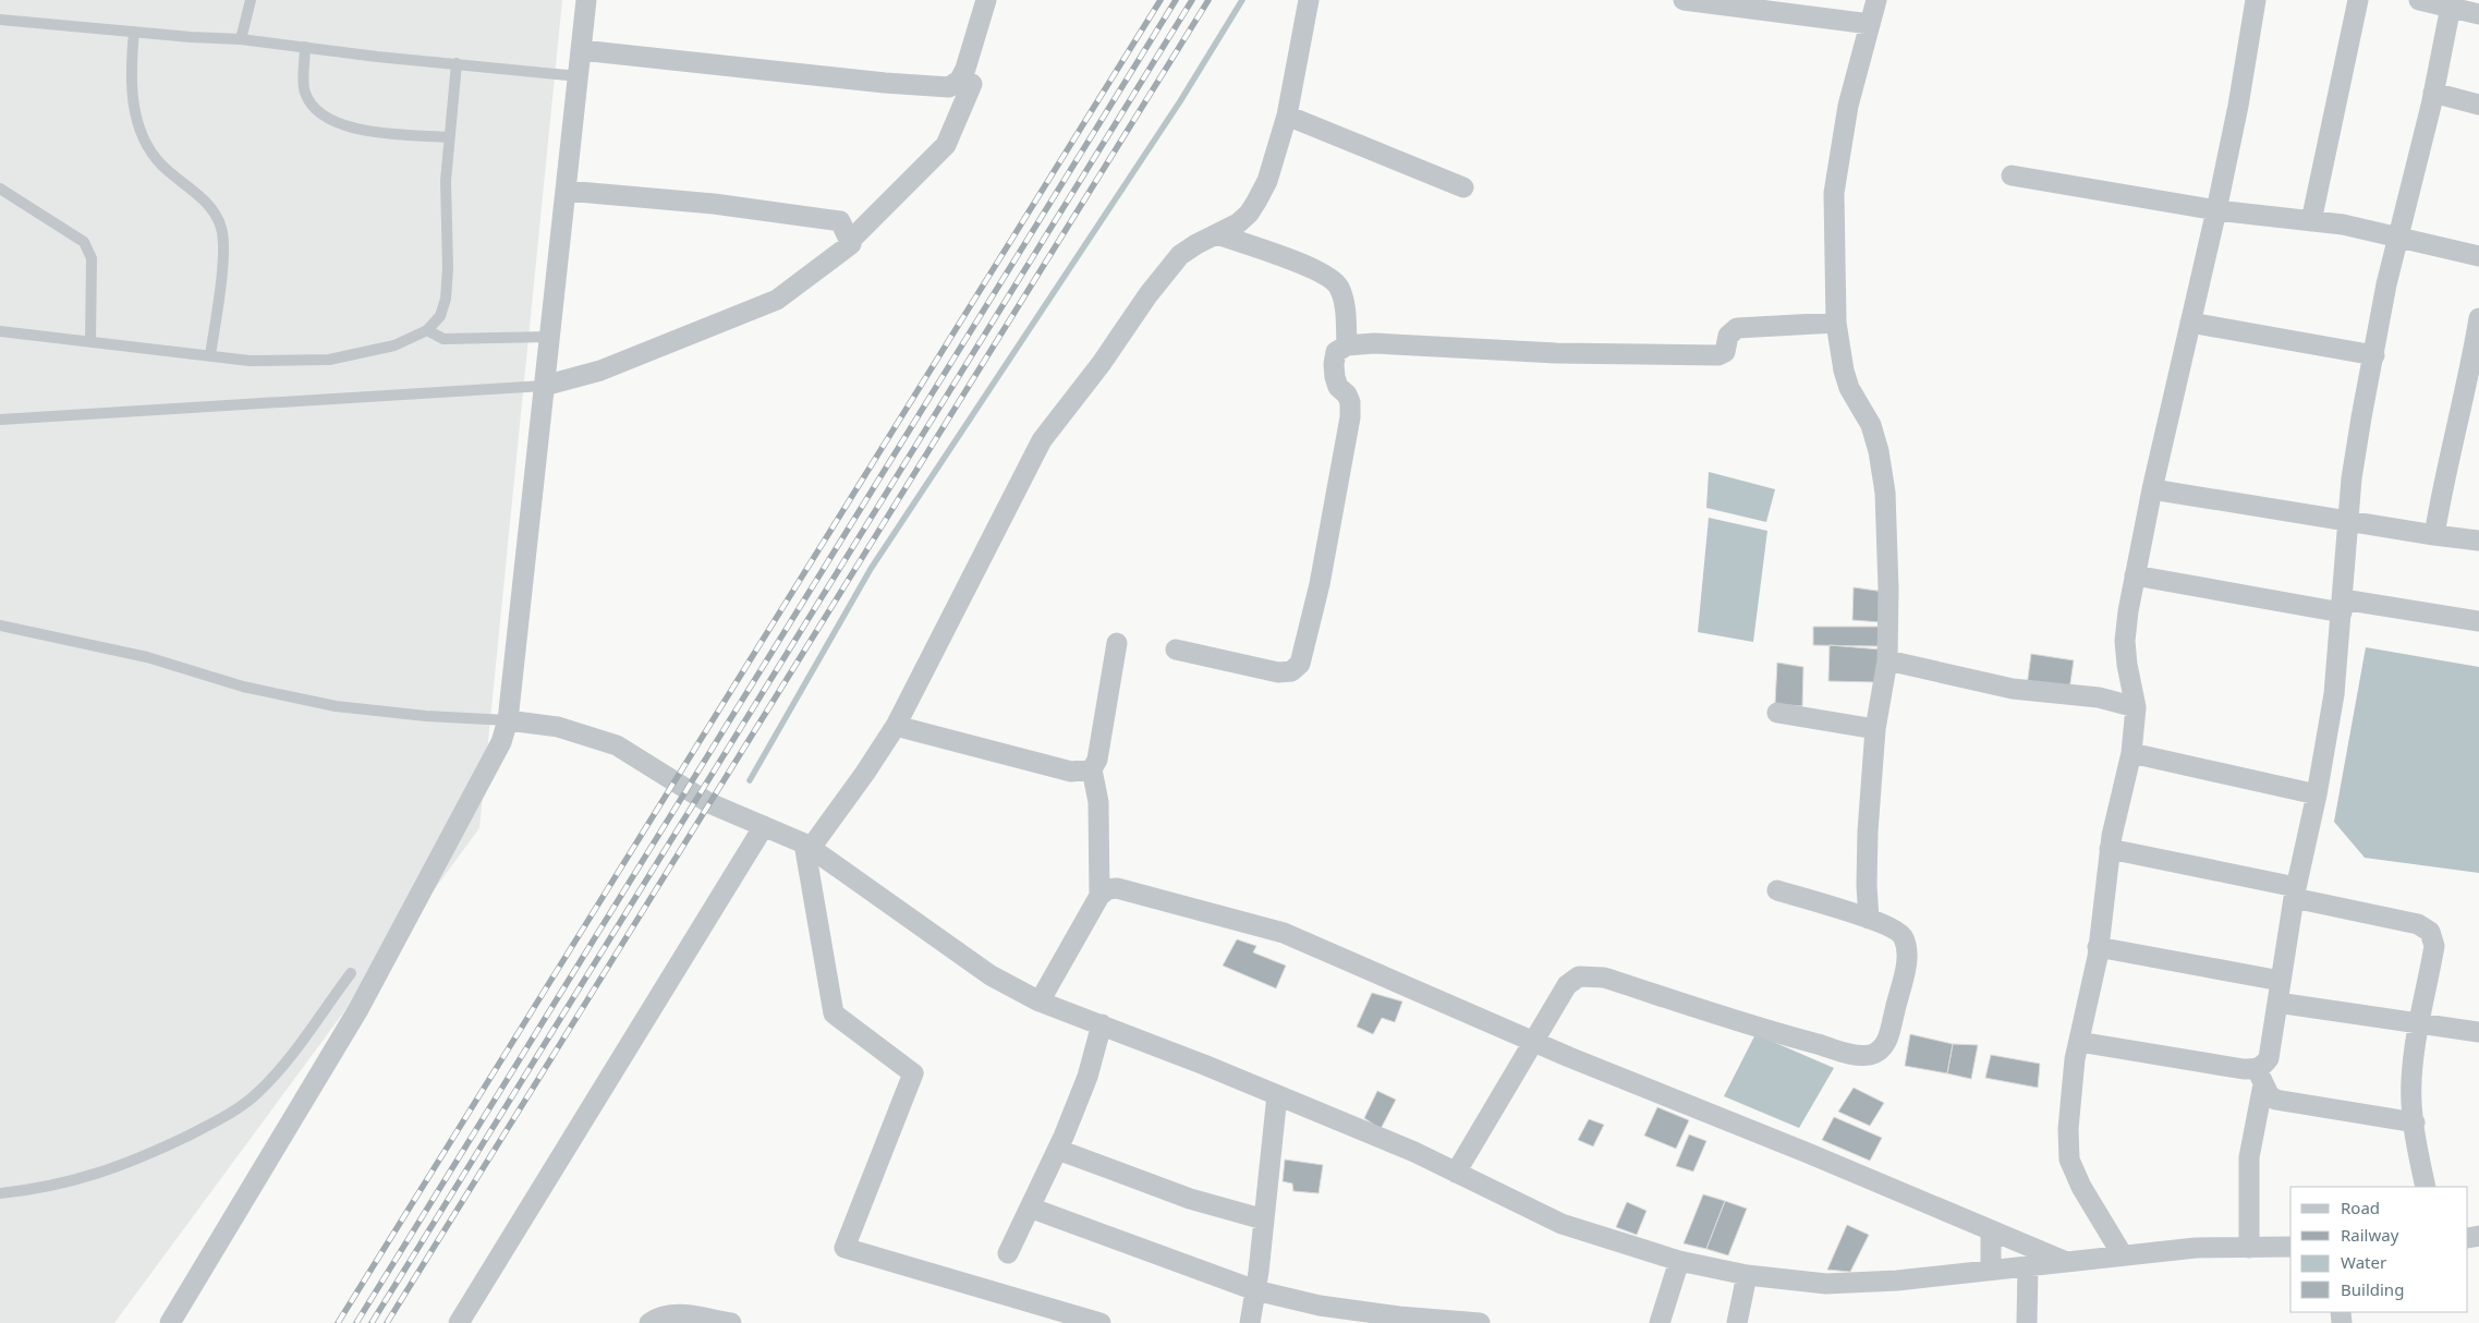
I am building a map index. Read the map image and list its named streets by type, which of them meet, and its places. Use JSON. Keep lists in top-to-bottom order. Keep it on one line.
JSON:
{"legend":["Road","Railway","Water","Building"]}
